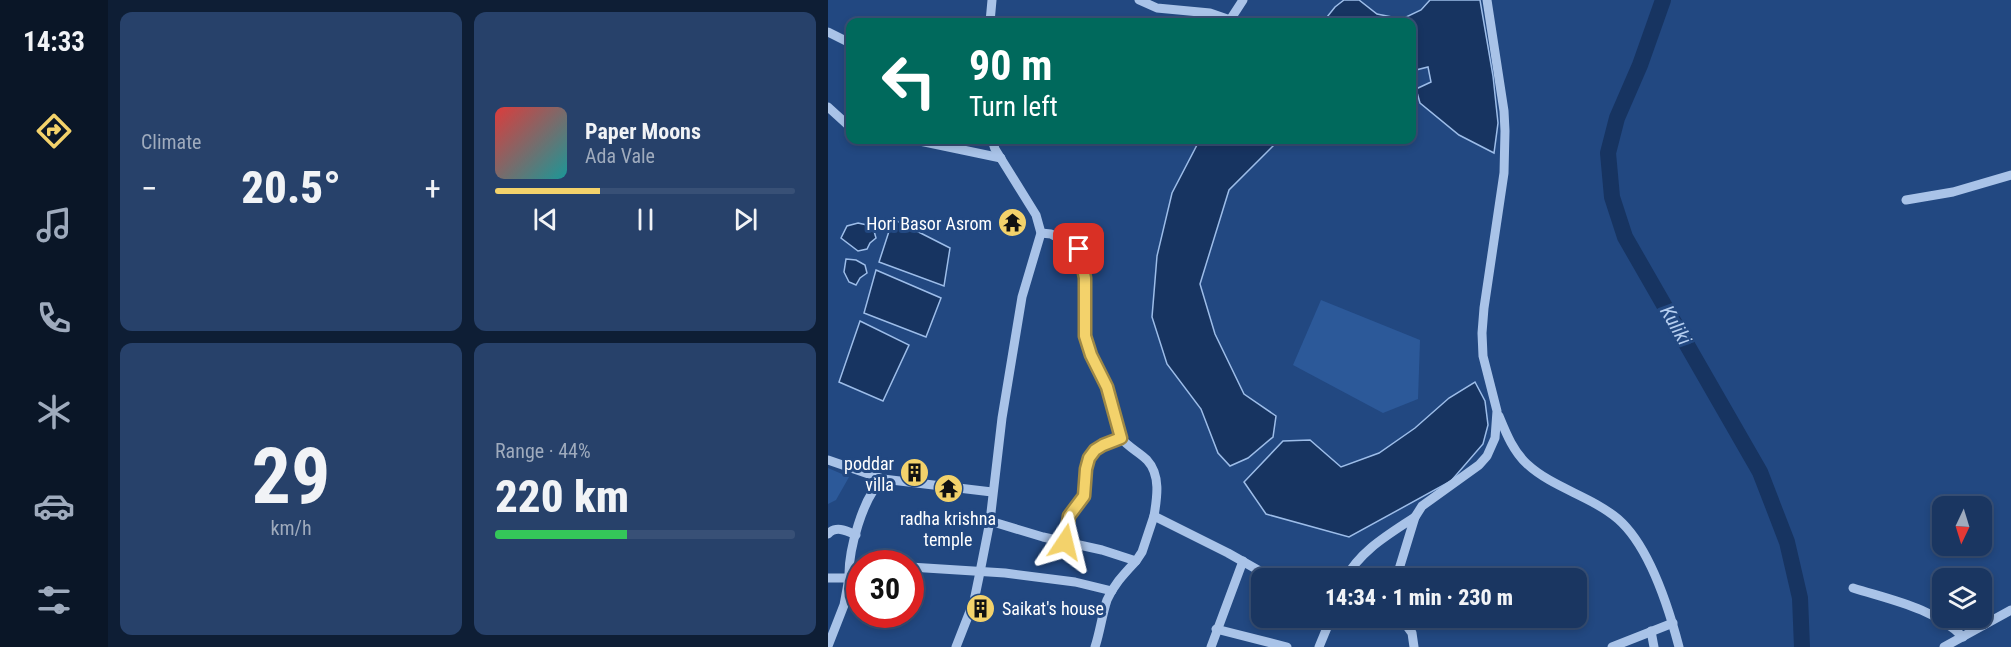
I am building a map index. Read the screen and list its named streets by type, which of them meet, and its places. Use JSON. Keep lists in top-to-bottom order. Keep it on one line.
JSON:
{"water":["Kuliki"],"places":{"temple":["Hori Basor Asrom","radha krishna temple"],"building":["poddar villa","Saikat's house"]},"north":"bottom","page":{"tabs":"14:33","tile":["Climate",["29","km/h"],["Range · 44%","220 km"]],"turn":["90 m","Turn left"],"song":["Paper Moons","Ada Vale"],"heat":["−","20.5°","+"],"limit":"30","trip":"14:34 · 1 min · 230 m"}}
